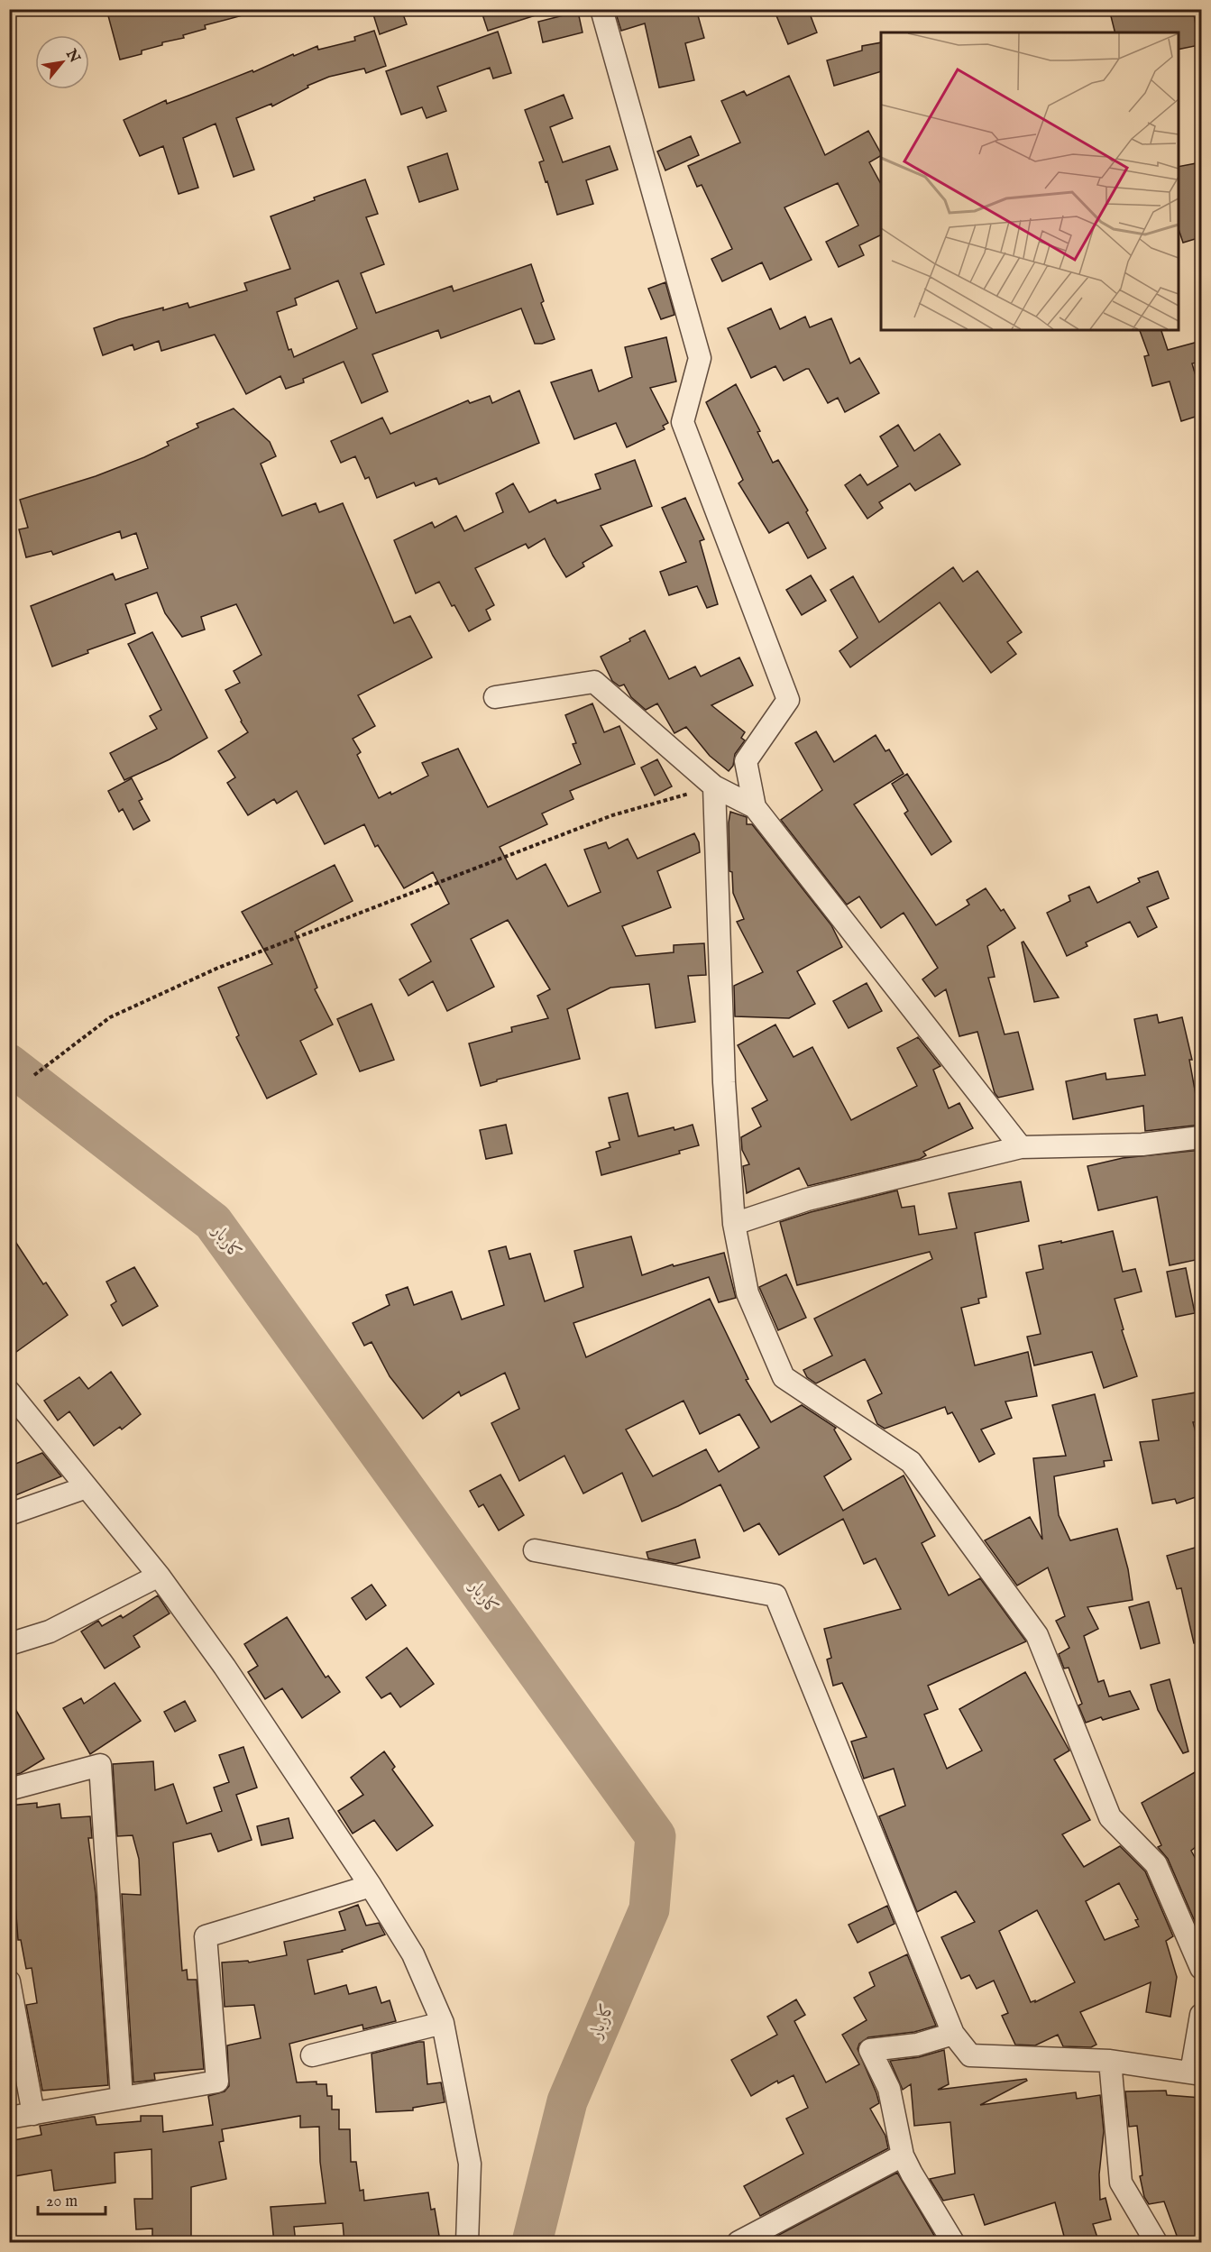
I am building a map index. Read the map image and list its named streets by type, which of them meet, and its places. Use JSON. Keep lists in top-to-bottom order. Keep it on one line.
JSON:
{"water":["کاربار"],"scale_bar":"20 m","north":"top right"}
